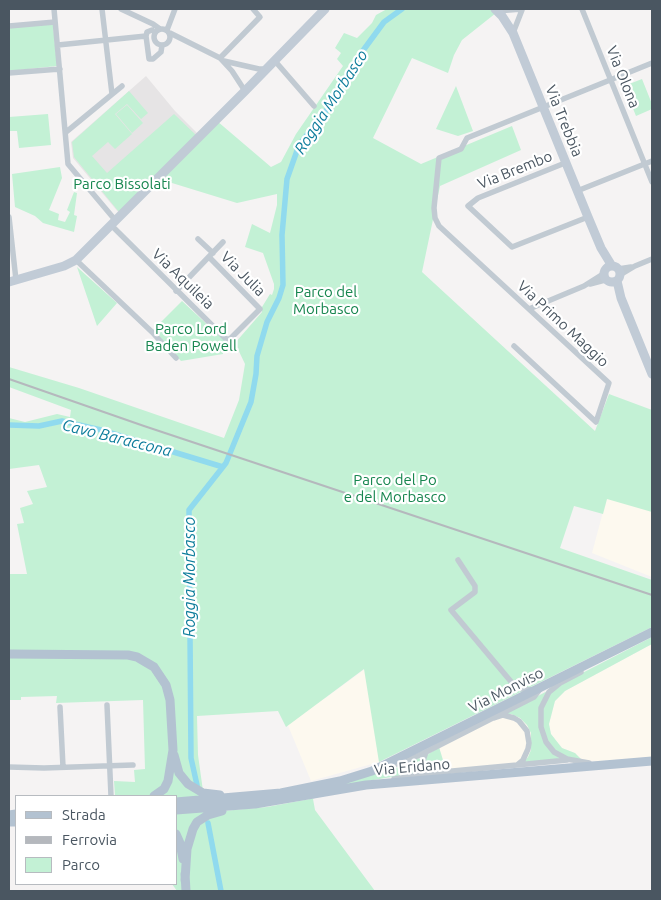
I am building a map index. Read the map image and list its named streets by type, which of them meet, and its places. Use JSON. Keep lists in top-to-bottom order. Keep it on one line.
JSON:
{"streets":{"main road":["Via Monviso","Via Eridano"],"street":["Via Olona","Via Trebbia","Via Brembo","Via Julia","Via Aquileia","Via Primo Maggio"]},"crossings":[["Via Trebbia","Via Brembo"],["Via Trebbia","Via Primo Maggio"],["Via Julia","Via Aquileia"],["Via Monviso","Via Eridano"]],"water":["Roggia Morbasco","Cavo Baraccona"],"parks":["Parco Bissolati","Parco del Morbasco","Parco Lord Baden Powell","Parco del Po e del Morbasco"],"legend":["Strada","Ferrovia","Parco"]}
